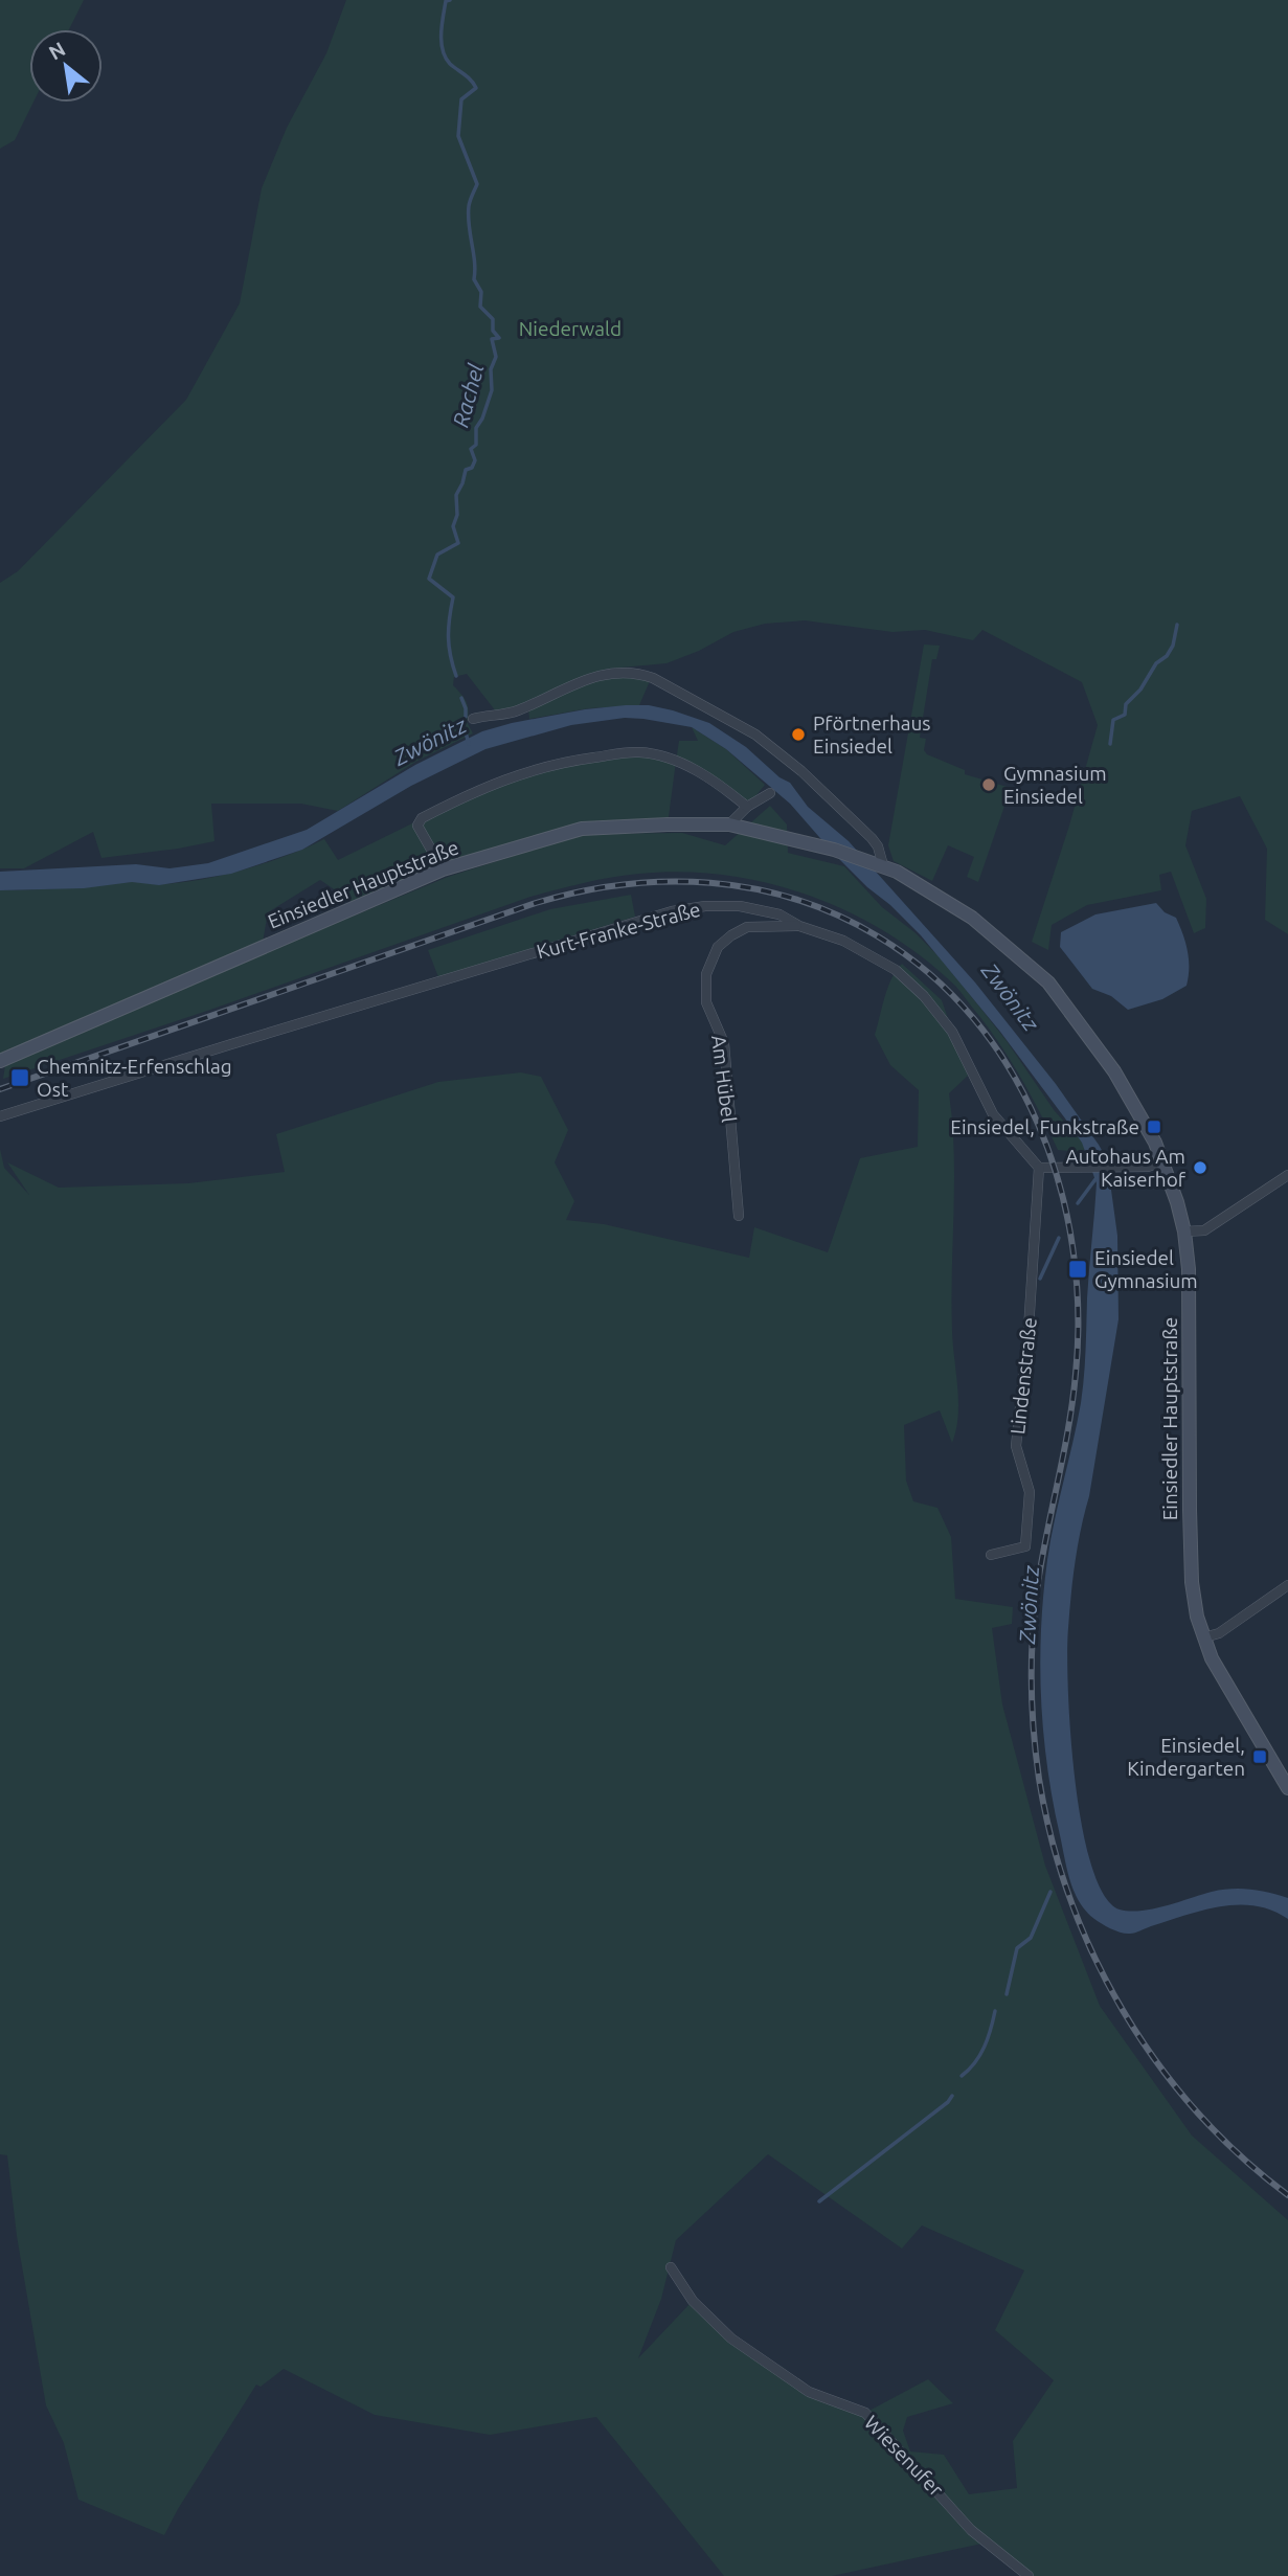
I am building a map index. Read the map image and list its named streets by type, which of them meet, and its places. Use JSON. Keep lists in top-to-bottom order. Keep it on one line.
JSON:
{"streets":{"main road":["Einsiedler Hauptstraße"],"street":["Kurt-Franke-Straße","Am Hübel","Lindenstraße","Wiesenufer"]},"crossings":[["Kurt-Franke-Straße","Am Hübel"],["Kurt-Franke-Straße","Lindenstraße"]],"water":["Rachel","Zwönitz"],"parks":["Niederwald"],"places":{"other":["Pförtnerhaus Einsiedel","Gymnasium Einsiedel","Autohaus Am Kaiserhof"],"transit":["Chemnitz-Erfenschlag Ost","Einsiedel, Funkstraße","Einsiedel Gymnasium","Einsiedel, Kindergarten"]},"north":"top left"}
